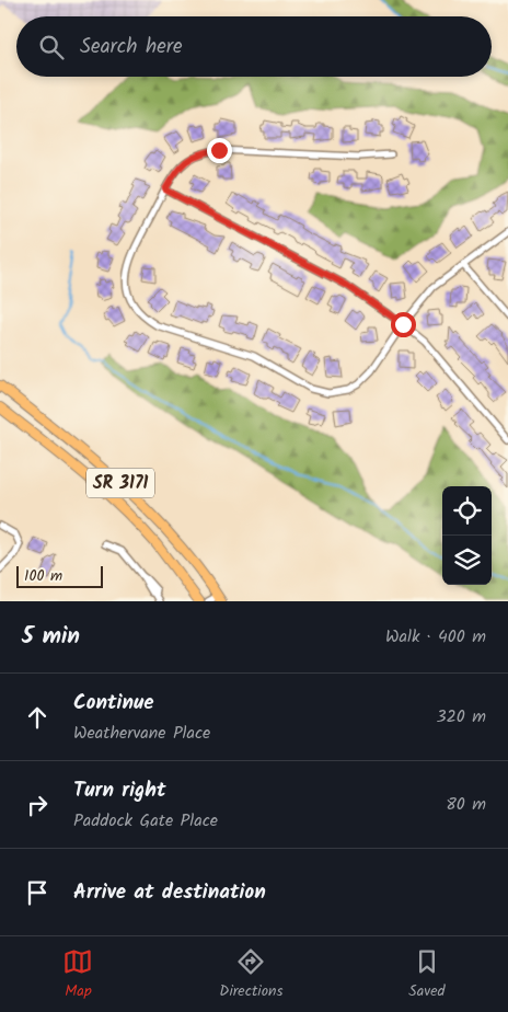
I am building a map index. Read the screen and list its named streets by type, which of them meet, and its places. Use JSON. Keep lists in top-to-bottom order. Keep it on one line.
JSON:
{"streets":{"main road":["SR 3171"]},"scale_bar":"100 m","page":{"search":"Search here","scale":"100 m","heading":["5 min","Walk · 400 m"],"list":[["Continue","Weathervane Place","320 m"],["Turn right","Paddock Gate Place","80 m"],"Arrive at destination"],"nav":["Map","Directions","Saved"]}}
